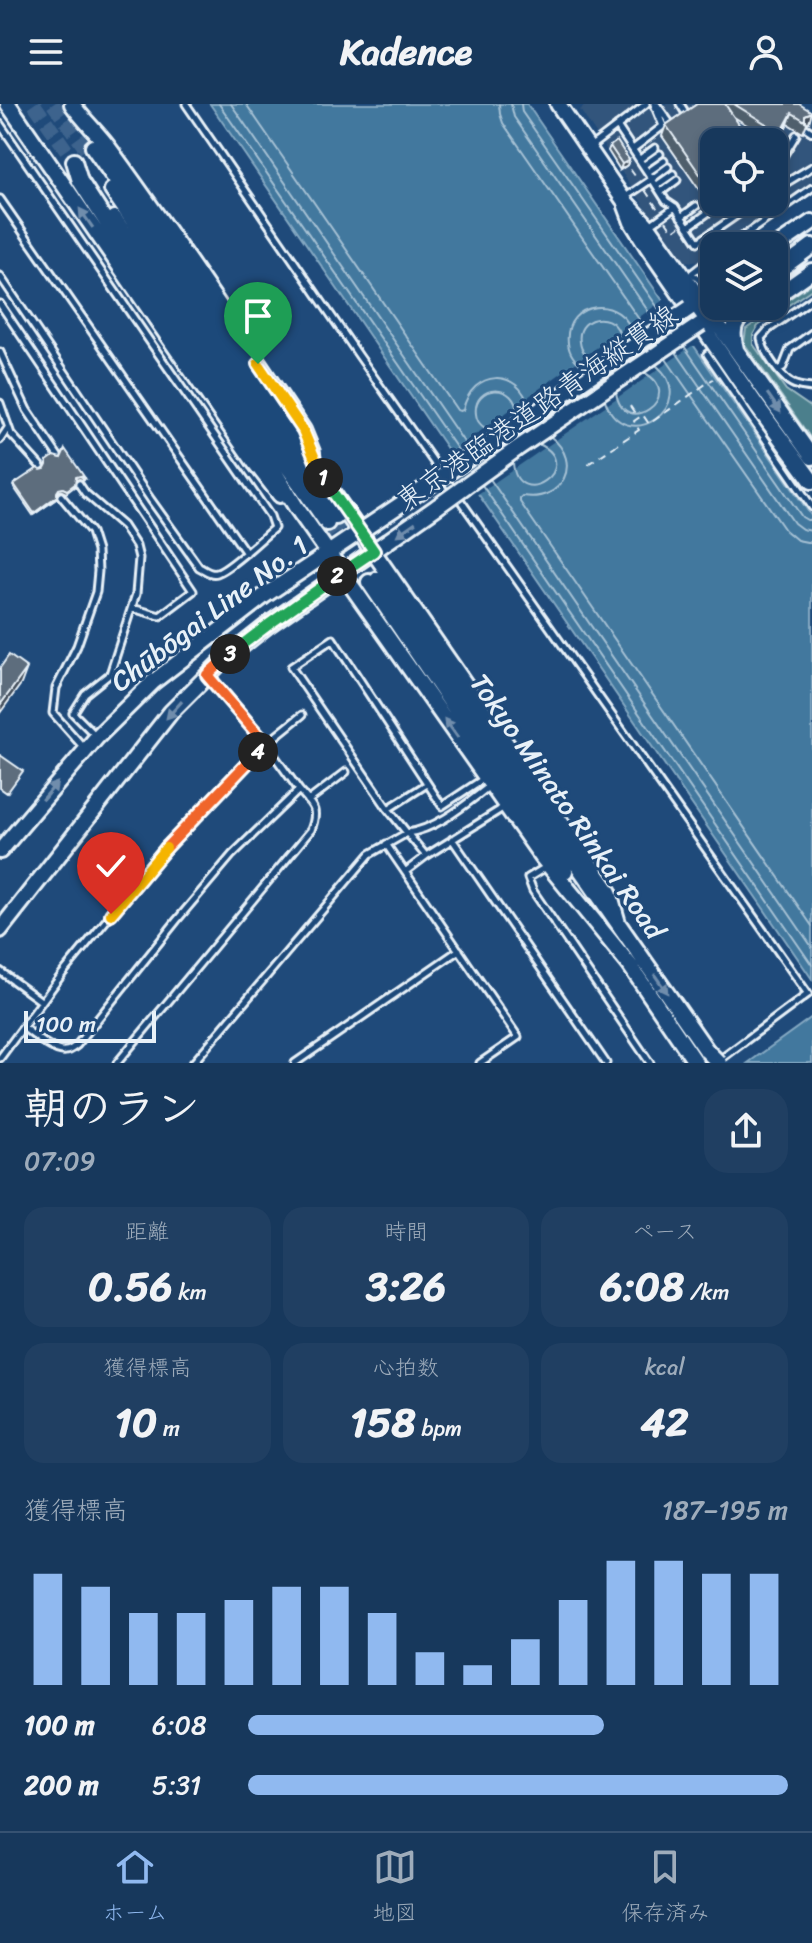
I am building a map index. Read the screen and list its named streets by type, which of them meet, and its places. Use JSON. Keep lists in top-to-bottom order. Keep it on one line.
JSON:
{"streets":{"street":["東京港臨港道路青海縦貫線","Chūbōgai Line No. 1","Tokyo Minato Rinkai Road"]},"crossings":[["東京港臨港道路青海縦貫線","Chūbōgai Line No. 1"]],"scale_bar":"100 m","page":{"header":"Kadence","pins":["1","2","3","4"],"scale":"100 m","heading":["朝のラン","07:09"],"stats":[["距離","0.56 km"],["時間","3:26"],["ペース","6:08 /km"],["獲得標高","10 m"],["心拍数","158 bpm"],["kcal","42"]],"chart":["獲得標高","187–195 m"],"list":[{"name":"100 m","note":"6:08"},{"name":"200 m","note":"5:31"}],"tabs":["ホーム","地図","保存済み"]}}
